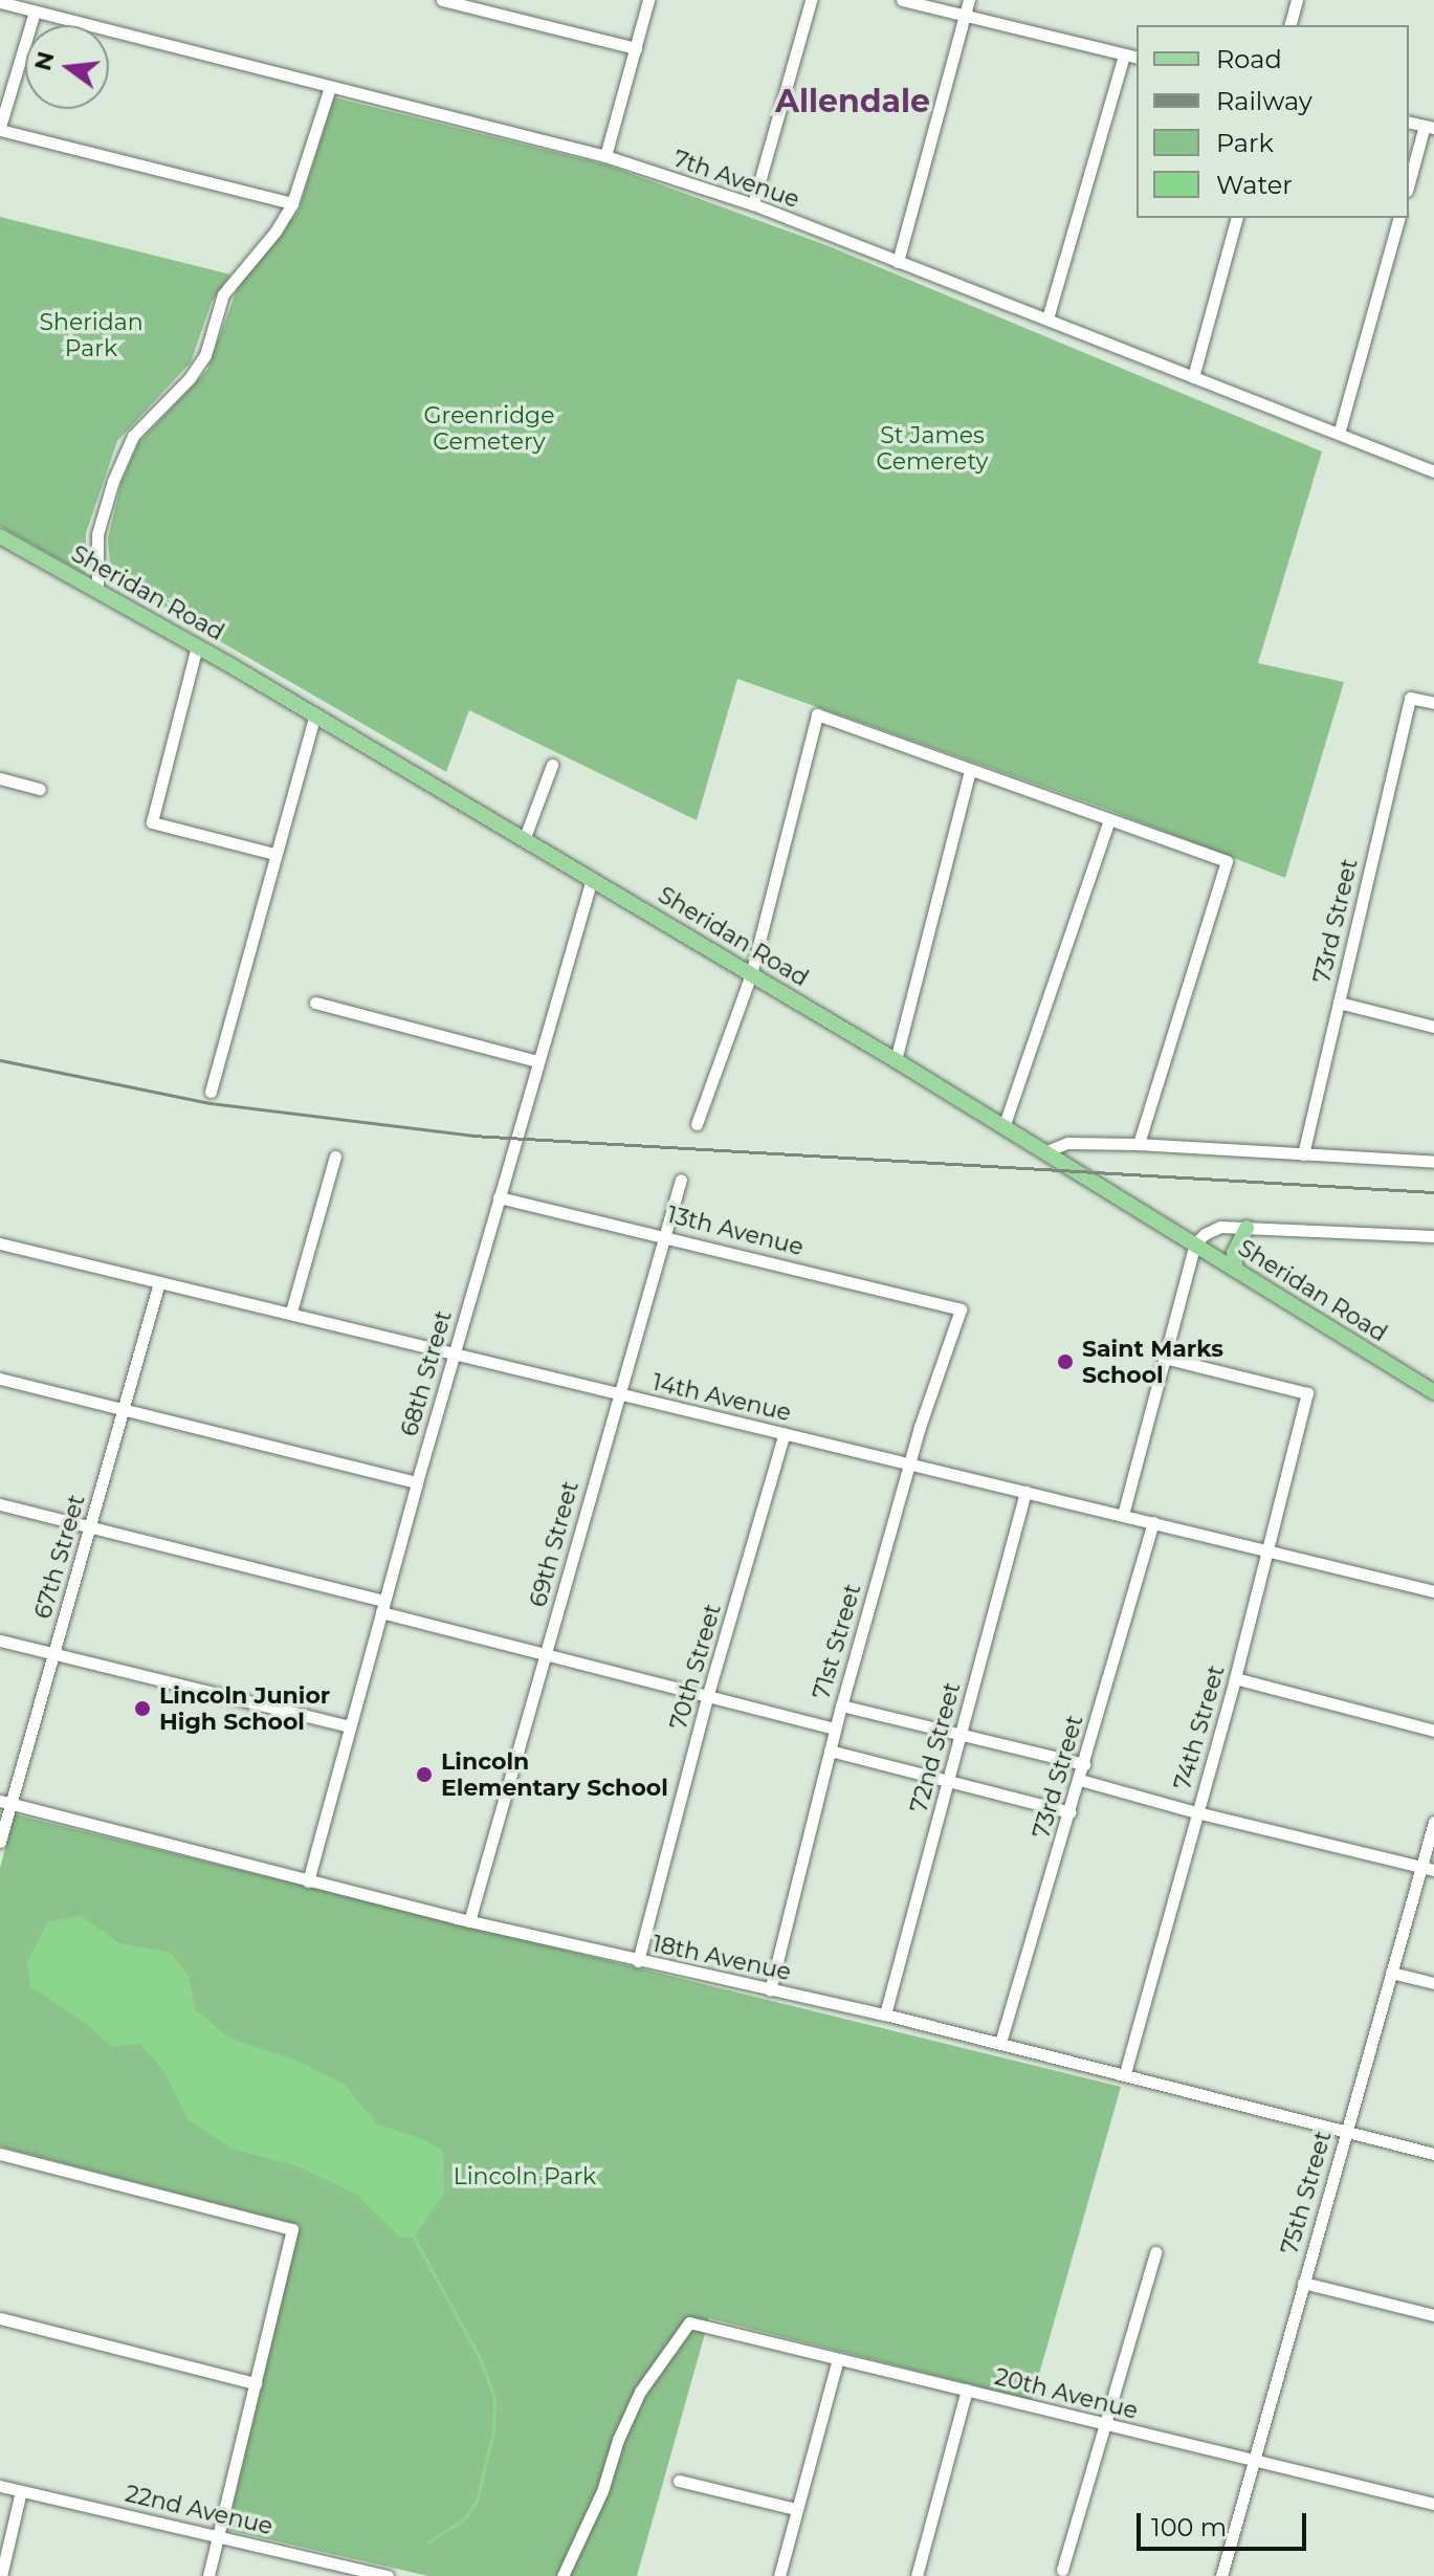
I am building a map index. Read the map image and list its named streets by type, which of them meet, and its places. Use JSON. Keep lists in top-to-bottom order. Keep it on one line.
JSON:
{"streets":{"main road":["Sheridan Road"],"street":["7th Avenue","73rd Street","13th Avenue","68th Street","14th Avenue","69th Street","67th Street","71st Street","70th Street","74th Street","72nd Street","18th Avenue","75th Street","20th Avenue","22nd Avenue"]},"crossings":[["Sheridan Road","68th Street"],["73rd Street","14th Avenue"],["73rd Street","18th Avenue"],["13th Avenue","68th Street"],["13th Avenue","69th Street"],["13th Avenue","71st Street"],["68th Street","14th Avenue"],["68th Street","18th Avenue"],["14th Avenue","69th Street"],["14th Avenue","67th Street"],["14th Avenue","71st Street"],["14th Avenue","70th Street"],["14th Avenue","74th Street"],["14th Avenue","72nd Street"],["69th Street","18th Avenue"],["67th Street","18th Avenue"],["71st Street","18th Avenue"],["70th Street","18th Avenue"],["74th Street","18th Avenue"],["72nd Street","18th Avenue"],["18th Avenue","75th Street"],["75th Street","20th Avenue"]],"districts":["Allendale"],"parks":["Sheridan Park","Greenridge Cemetery","St James Cemerety","Lincoln Park"],"places":["Saint Marks School","Lincoln Junior High School","Lincoln Elementary School"],"legend":["Road","Railway","Park","Water"],"scale_bar":"100 m","north":"left"}
